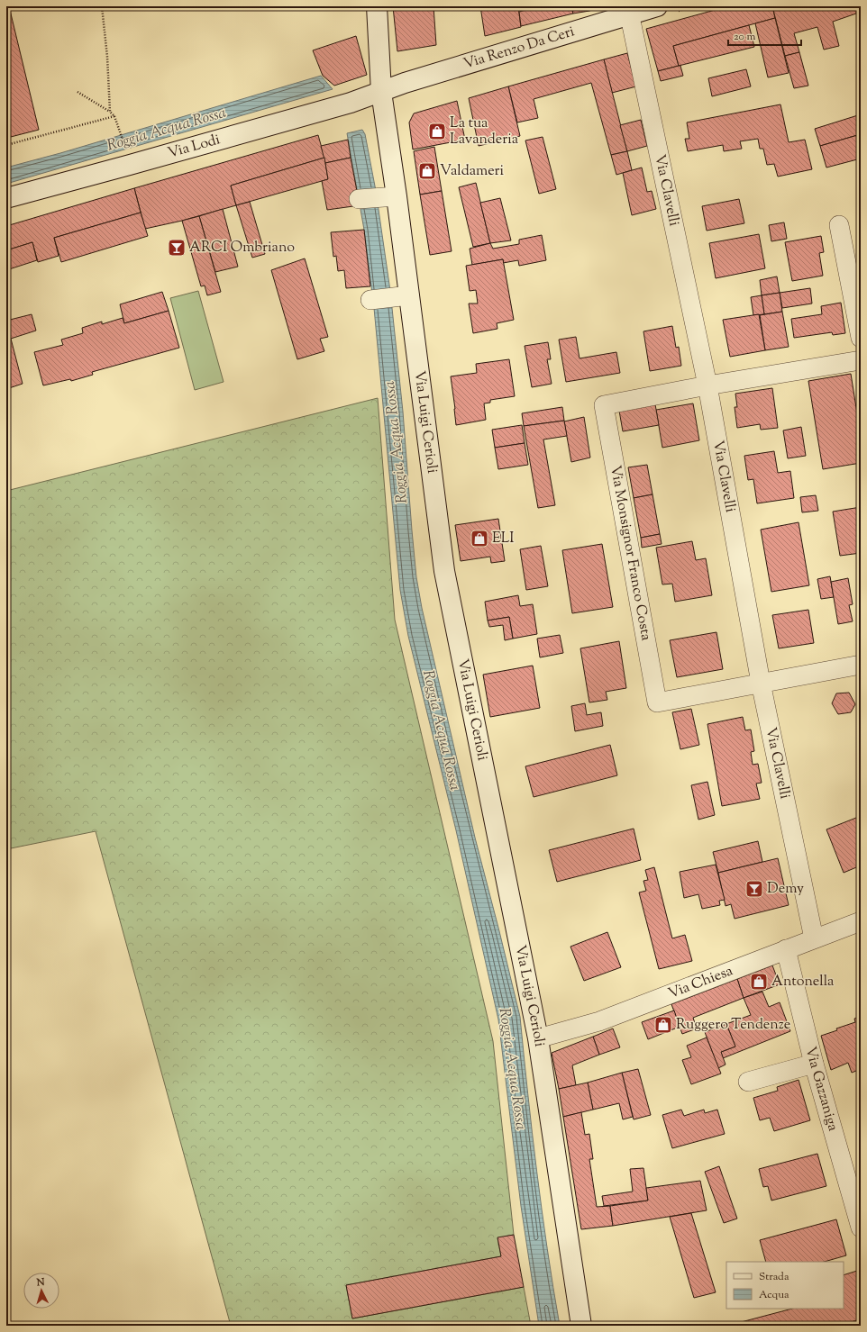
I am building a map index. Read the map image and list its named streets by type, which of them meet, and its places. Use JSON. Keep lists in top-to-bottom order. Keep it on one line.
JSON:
{"streets":{"street":["Via Renzo Da Ceri","Via Lodi","Via Clavelli","Via Luigi Cerioli","Via Monsignor Franco Costa","Via Chiesa","Via Gazzaniga"]},"crossings":[["Via Renzo Da Ceri","Via Lodi"],["Via Renzo Da Ceri","Via Clavelli"],["Via Renzo Da Ceri","Via Luigi Cerioli"],["Via Lodi","Via Luigi Cerioli"],["Via Clavelli","Via Monsignor Franco Costa"],["Via Clavelli","Via Chiesa"],["Via Luigi Cerioli","Via Chiesa"],["Via Chiesa","Via Gazzaniga"]],"water":["Roggia Acqua Rossa"],"places":{"shop":["La tua Lavanderia","Valdameri","ELI","Antonella","Ruggero Tendenze"],"bar":["ARCI Ombriano","Demy"]},"legend":["Strada","Acqua"],"scale_bar":"20 m","north":"top"}
